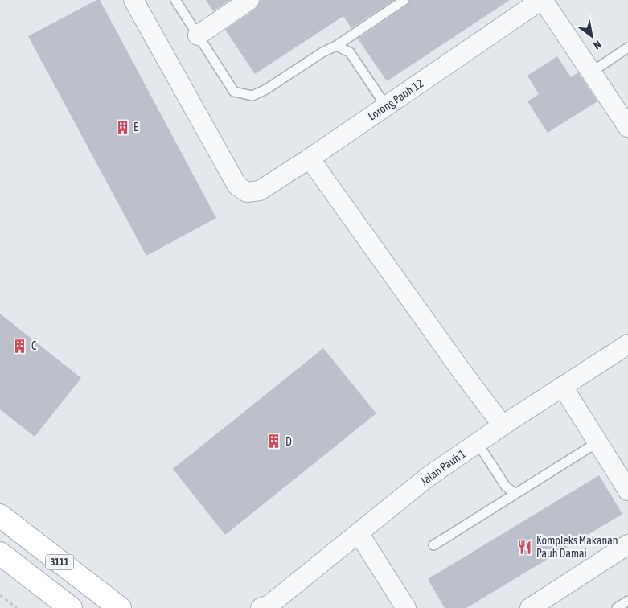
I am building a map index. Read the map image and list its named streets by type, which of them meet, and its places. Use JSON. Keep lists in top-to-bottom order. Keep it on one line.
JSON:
{"streets":{"main road":["3111"],"street":["Lorong Pauh 12","Jalan Pauh 1"]},"places":{"building":["E","C","D"],"restaurant":["Kompleks Makanan Pauh Damai"]},"north":"bottom right"}
